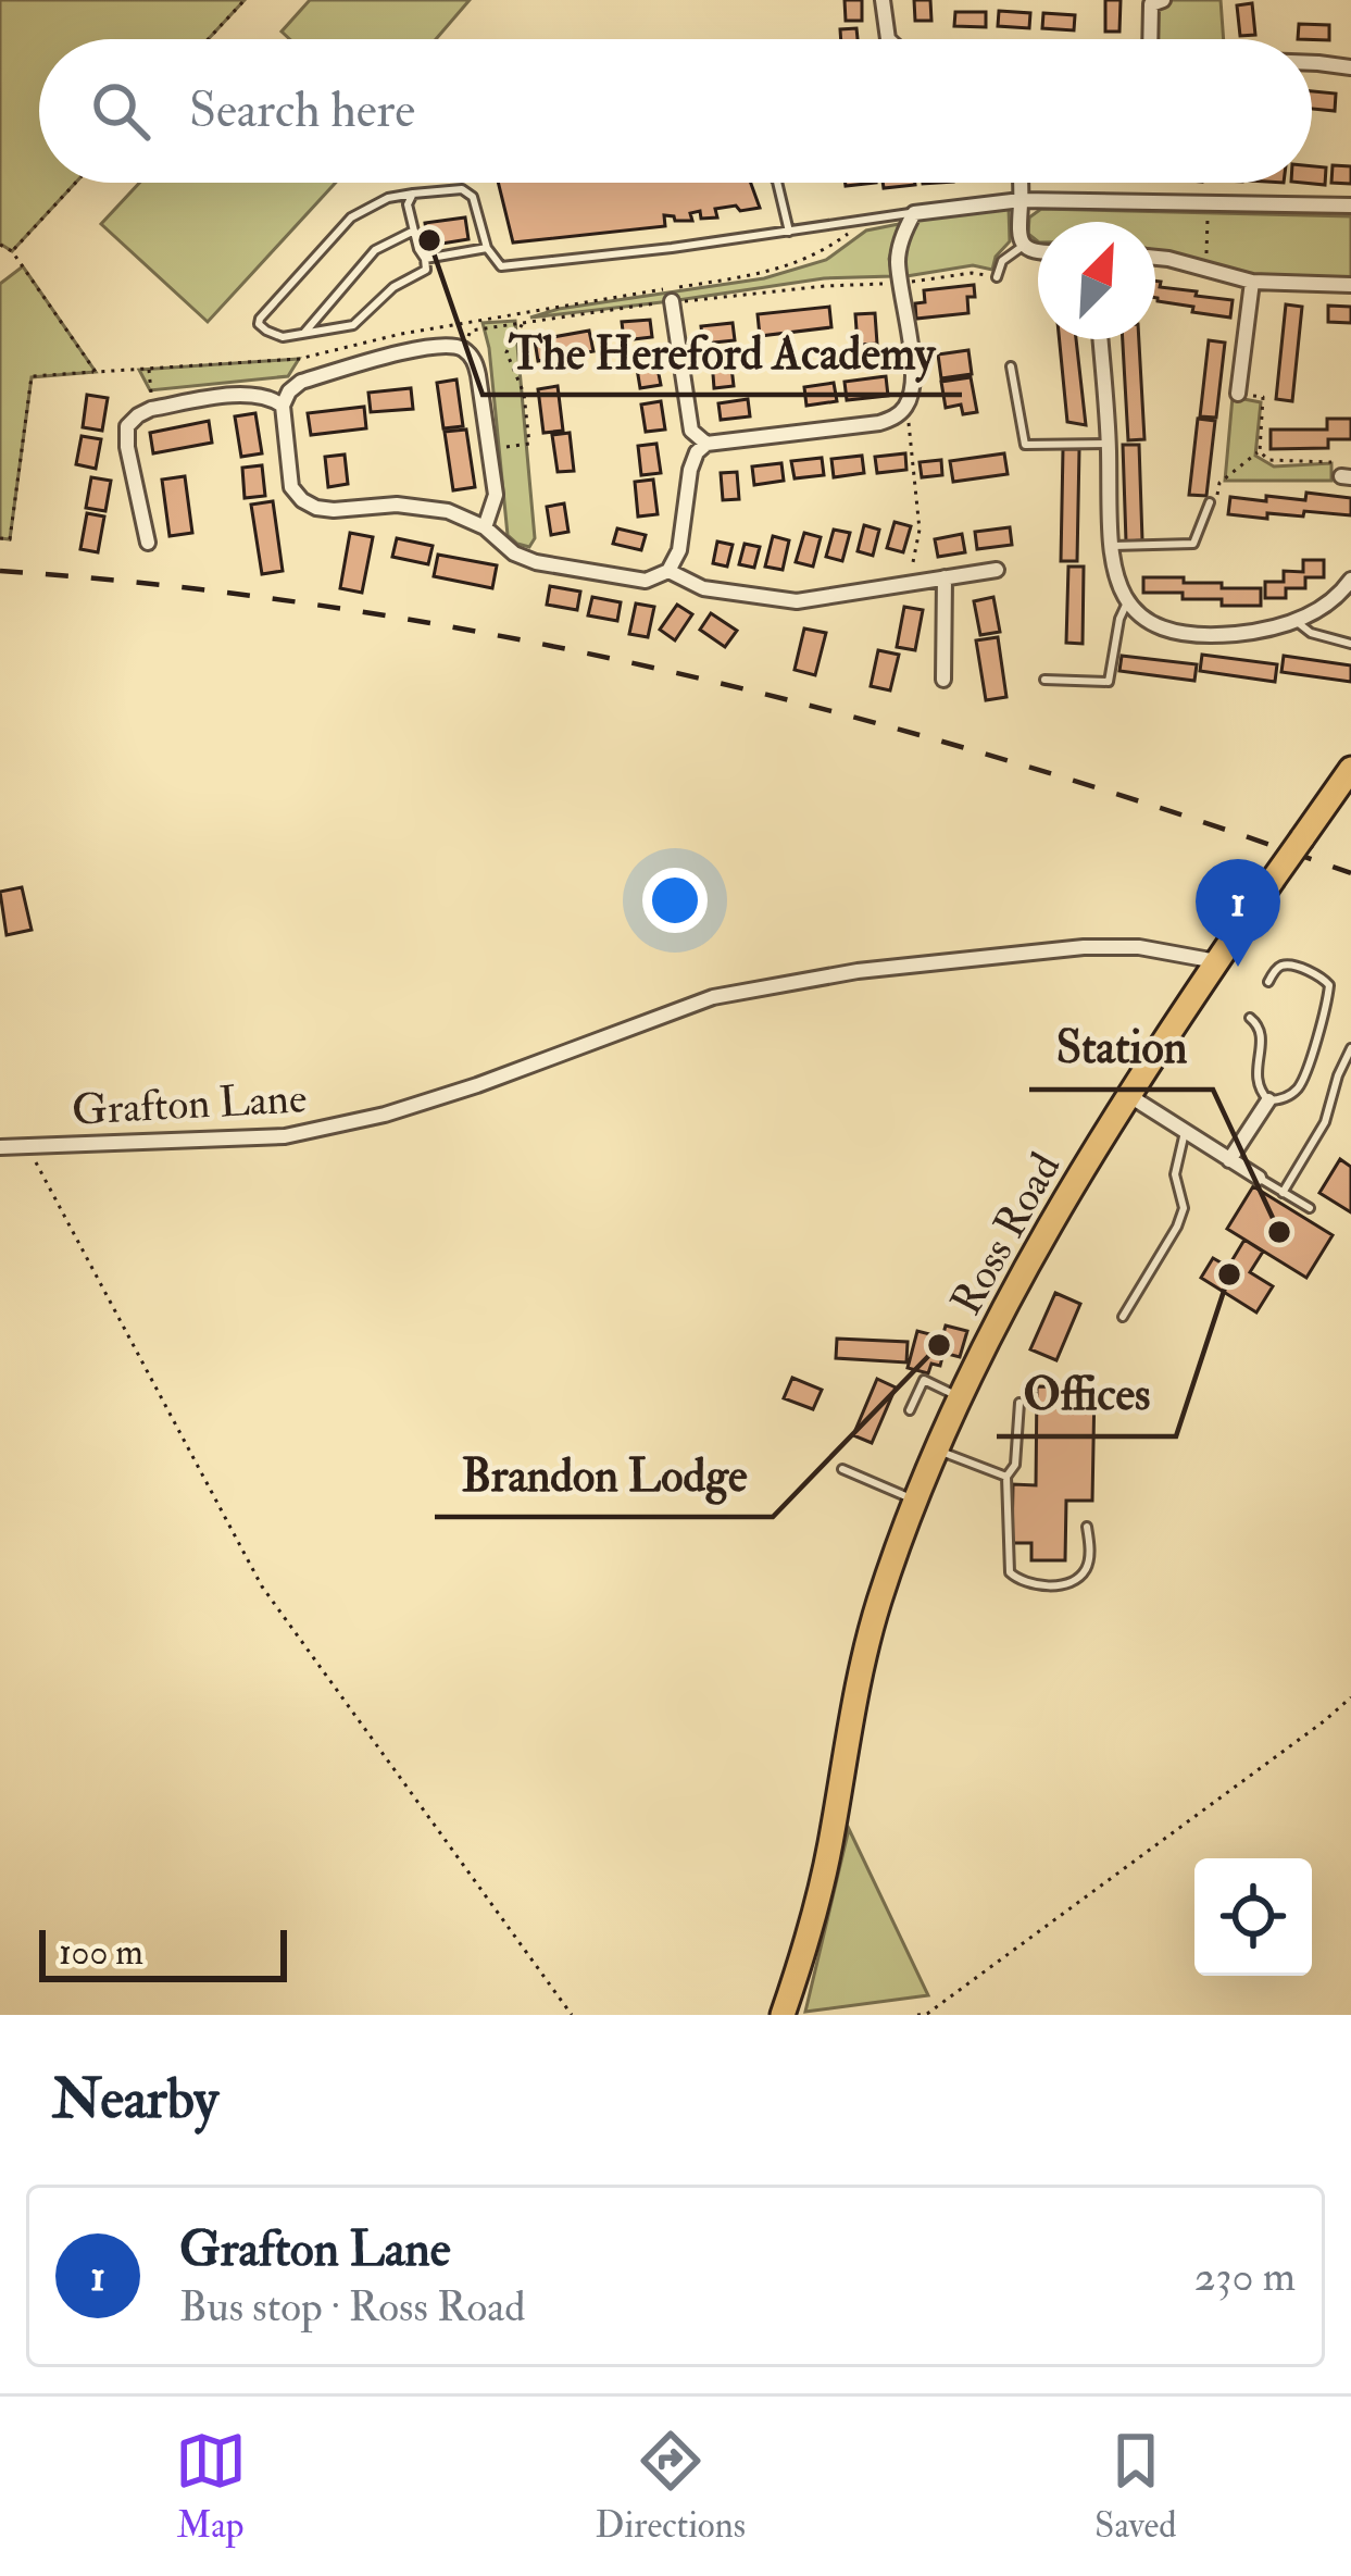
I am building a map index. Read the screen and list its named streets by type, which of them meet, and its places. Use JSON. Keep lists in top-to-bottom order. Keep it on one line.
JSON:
{"streets":{"highway":["Ross Road"],"street":["Grafton Lane"]},"crossings":[["Grafton Lane","Ross Road"]],"places":["The Hereford Academy","Station","Offices","Brandon Lodge"],"scale_bar":"100 m","north":"top right","page":{"search":"Search here","pins":"1","scale":"100 m","heading":"Nearby","list":[{"mark":"1","name":"Grafton Lane","note":"Bus stop · Ross Road","value":"230 m"}],"nav":["Map","Directions","Saved"]}}
